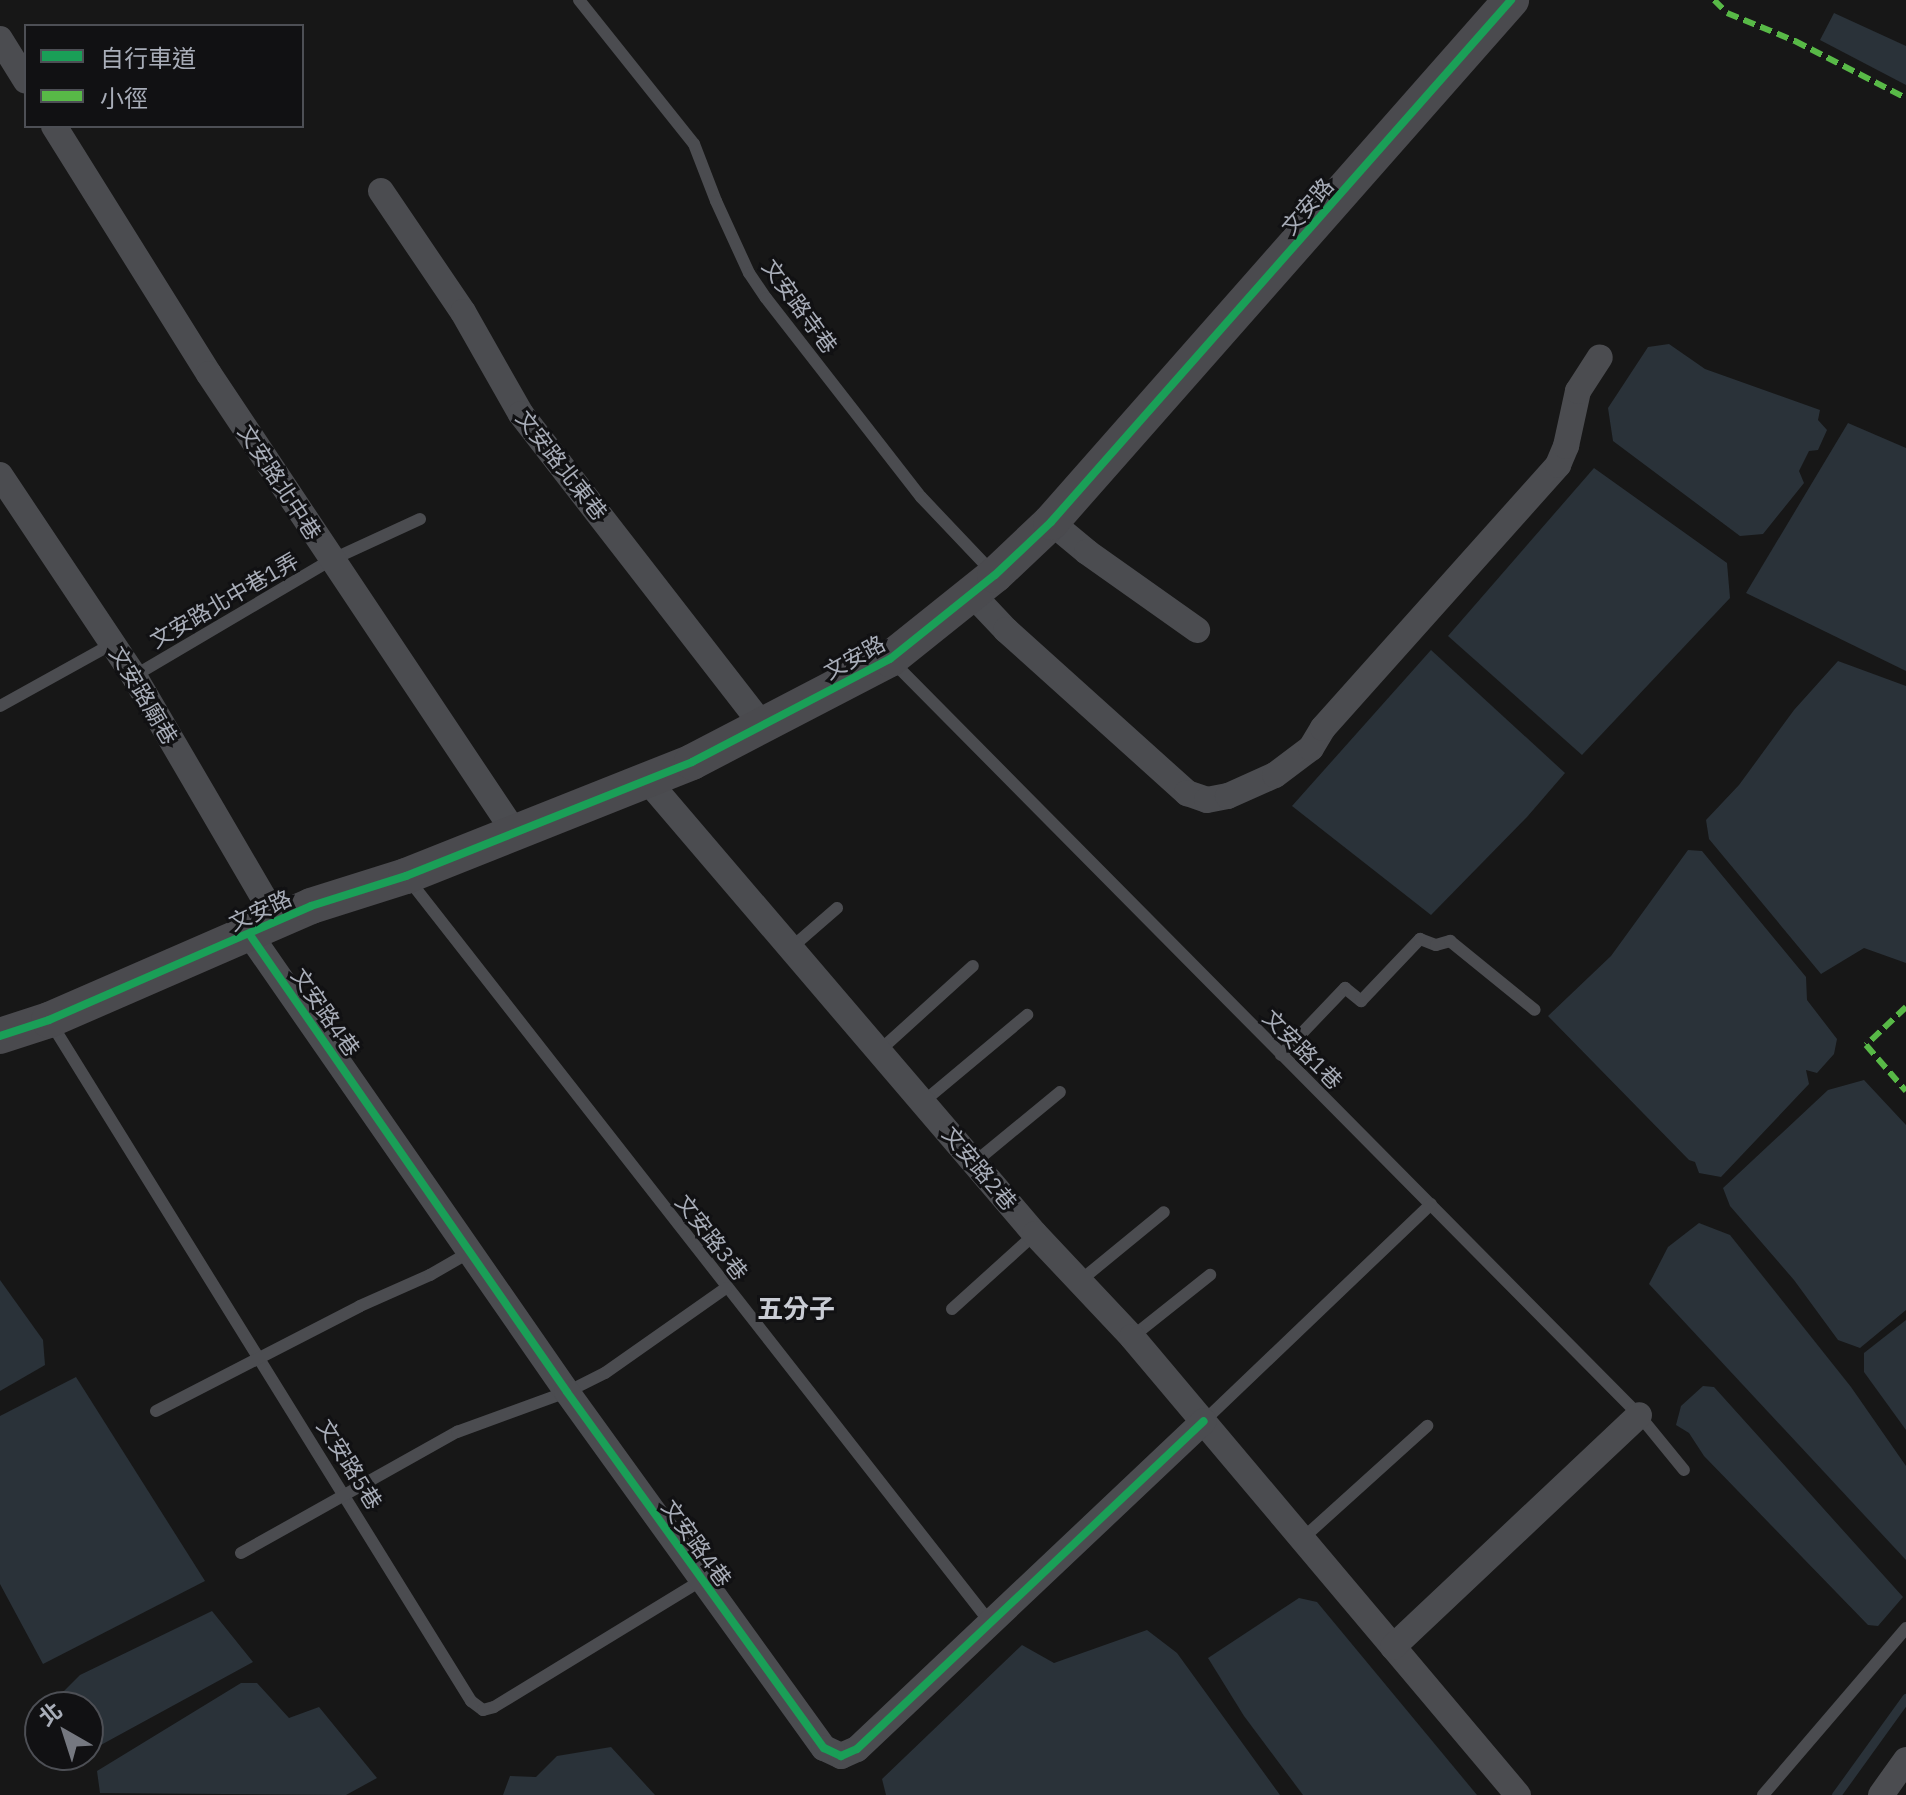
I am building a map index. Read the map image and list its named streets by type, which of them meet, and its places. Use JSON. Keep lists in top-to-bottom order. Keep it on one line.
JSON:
{"streets":{"street":["文安路","文安路北東巷","文安路北中巷","文安路廟巷","文安路4巷","文安路2巷"],"lane":["文安路寺巷","文安路北中巷1弄","文安路1巷","文安路3巷","文安路5巷"]},"crossings":[["文安路","文安路寺巷"],["文安路","文安路北東巷"],["文安路","文安路北中巷"],["文安路","文安路廟巷"],["文安路","文安路4巷"],["文安路","文安路1巷"],["文安路","文安路2巷"],["文安路","文安路3巷"],["文安路","文安路5巷"],["文安路北中巷","文安路北中巷1弄"],["文安路北中巷1弄","文安路廟巷"],["文安路廟巷","文安路4巷"],["文安路4巷","文安路2巷"],["文安路4巷","文安路3巷"],["文安路4巷","文安路5巷"]],"districts":["五分子"],"legend":["自行車道","小徑"],"north":"top left"}
